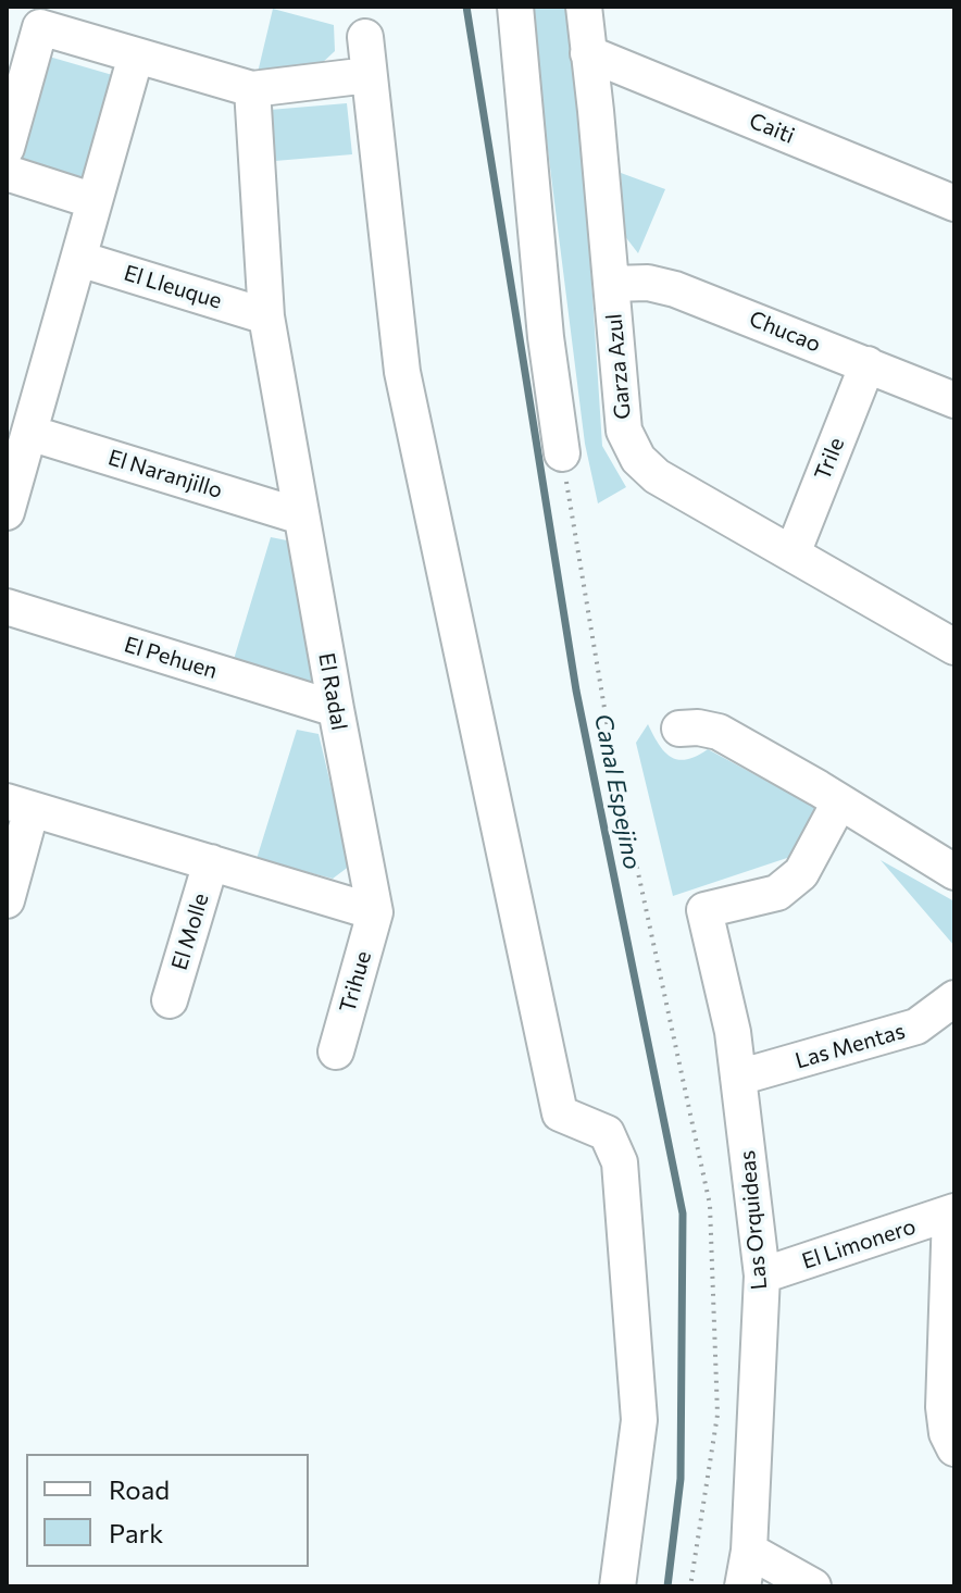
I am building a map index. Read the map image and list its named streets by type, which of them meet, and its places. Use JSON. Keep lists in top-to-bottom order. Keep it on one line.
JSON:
{"streets":{"street":["Caiti","El Lleuque","Chucao","Garza Azul","Trile","El Naranjillo","El Pehuen","El Radal","El Molle","Trihue","Las Mentas","Las Orquideas","El Limonero"]},"crossings":[["Caiti","Garza Azul"],["El Lleuque","El Radal"],["Chucao","Garza Azul"],["Chucao","Trile"],["Garza Azul","Trile"],["El Naranjillo","El Radal"],["El Pehuen","El Radal"],["El Radal","Trihue"],["Las Mentas","Las Orquideas"],["Las Orquideas","El Limonero"]],"water":["Canal Espejino"],"legend":["Road","Park"]}
